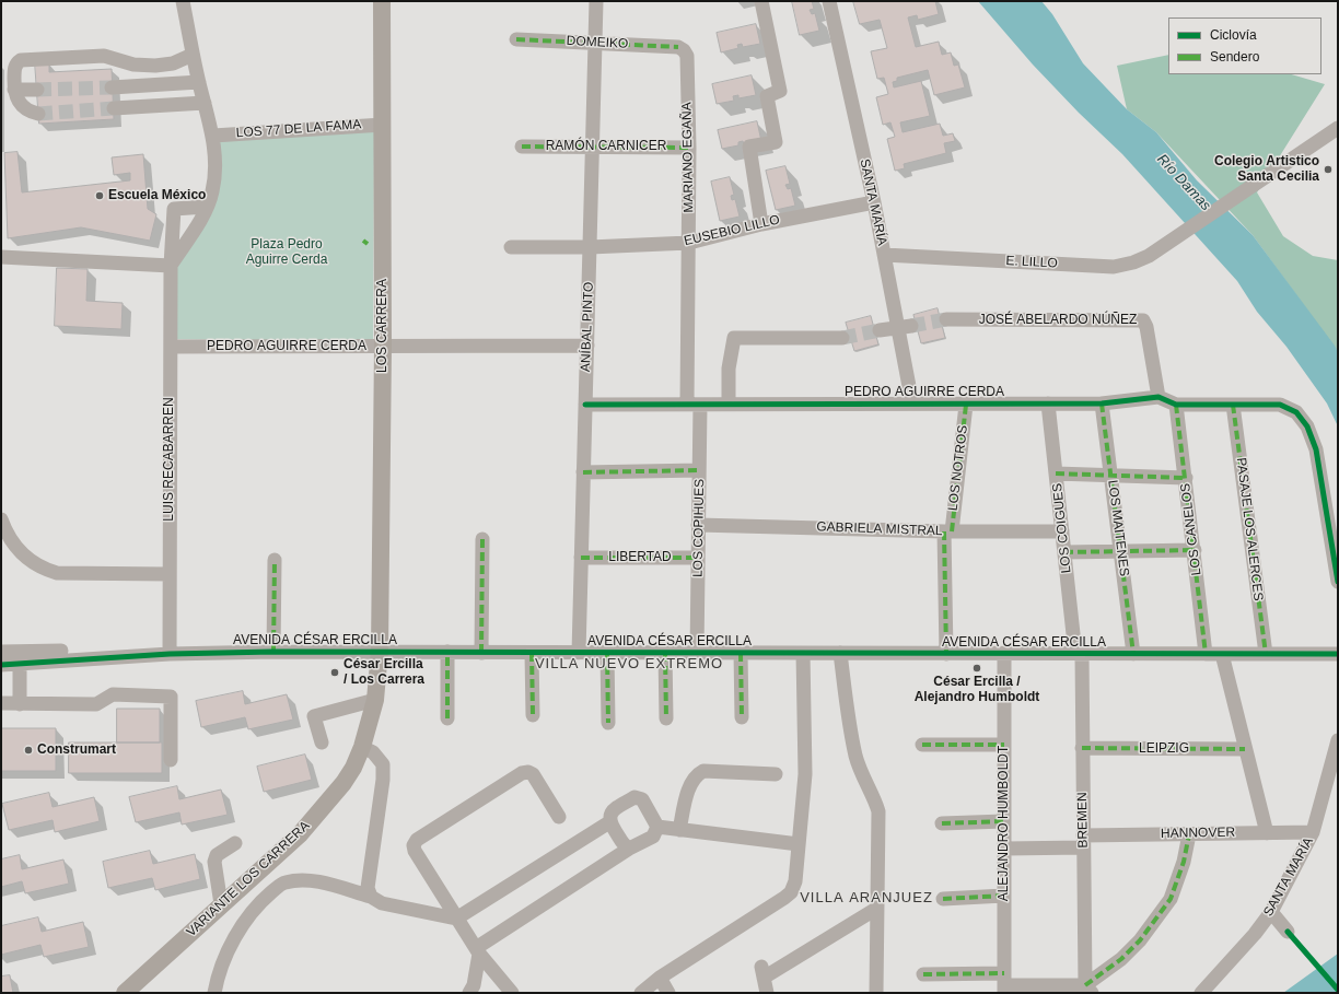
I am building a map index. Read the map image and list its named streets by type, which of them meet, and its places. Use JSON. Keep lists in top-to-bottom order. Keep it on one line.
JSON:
{"streets":{"main road":["LOS CARRERA","VARIANTE LOS CARRERA"],"street":["DOMEIKO","LOS 77 DE LA FAMA","RAMÓN CARNICER","MARIANO EGAÑA","SANTA MARÍA","EUSEBIO LILLO","E. LILLO","JOSÉ ABELARDO NÚÑEZ","ANÍBAL PINTO","PEDRO AGUIRRE CERDA","LUIS RECABARREN","LOS NOTROS","LOS COPIHUES","LOS COIGUES","LOS MAITENES","GABRIELA MISTRAL","LOS CANELOS","PASAJE LOS ALERCES","LIBERTAD","AVENIDA CÉSAR ERCILLA","LEIPZIG","BREMEN","ALEJANDRO HUMBOLDT","HANNOVER"]},"crossings":[["DOMEIKO","MARIANO EGAÑA"],["DOMEIKO","ANÍBAL PINTO"],["LOS 77 DE LA FAMA","LOS CARRERA"],["RAMÓN CARNICER","MARIANO EGAÑA"],["RAMÓN CARNICER","ANÍBAL PINTO"],["MARIANO EGAÑA","EUSEBIO LILLO"],["MARIANO EGAÑA","PEDRO AGUIRRE CERDA"],["MARIANO EGAÑA","LOS COPIHUES"],["SANTA MARÍA","EUSEBIO LILLO"],["SANTA MARÍA","E. LILLO"],["SANTA MARÍA","PEDRO AGUIRRE CERDA"],["SANTA MARÍA","HANNOVER"],["EUSEBIO LILLO","ANÍBAL PINTO"],["JOSÉ ABELARDO NÚÑEZ","PEDRO AGUIRRE CERDA"],["LOS CARRERA","PEDRO AGUIRRE CERDA"],["LOS CARRERA","AVENIDA CÉSAR ERCILLA"],["LOS CARRERA","VARIANTE LOS CARRERA"],["ANÍBAL PINTO","PEDRO AGUIRRE CERDA"],["ANÍBAL PINTO","LIBERTAD"],["ANÍBAL PINTO","AVENIDA CÉSAR ERCILLA"],["PEDRO AGUIRRE CERDA","LUIS RECABARREN"],["PEDRO AGUIRRE CERDA","LOS NOTROS"],["PEDRO AGUIRRE CERDA","LOS COPIHUES"],["PEDRO AGUIRRE CERDA","LOS COIGUES"],["PEDRO AGUIRRE CERDA","LOS MAITENES"],["LUIS RECABARREN","AVENIDA CÉSAR ERCILLA"],["LOS NOTROS","GABRIELA MISTRAL"],["LOS NOTROS","AVENIDA CÉSAR ERCILLA"],["LOS COPIHUES","GABRIELA MISTRAL"],["LOS COPIHUES","LIBERTAD"],["LOS COPIHUES","AVENIDA CÉSAR ERCILLA"],["LOS COIGUES","GABRIELA MISTRAL"],["LOS COIGUES","AVENIDA CÉSAR ERCILLA"],["LOS COIGUES","BREMEN"],["LOS MAITENES","AVENIDA CÉSAR ERCILLA"],["LOS CANELOS","AVENIDA CÉSAR ERCILLA"],["PASAJE LOS ALERCES","AVENIDA CÉSAR ERCILLA"],["AVENIDA CÉSAR ERCILLA","BREMEN"],["AVENIDA CÉSAR ERCILLA","ALEJANDRO HUMBOLDT"],["AVENIDA CÉSAR ERCILLA","VARIANTE LOS CARRERA"],["LEIPZIG","BREMEN"],["BREMEN","HANNOVER"],["ALEJANDRO HUMBOLDT","HANNOVER"]],"districts":["VILLA NUEVO EXTREMO","VILLA ARANJUEZ"],"water":["Río Damas"],"parks":["Plaza Pedro Aguirre Cerda"],"places":["Colegio Artistico Santa Cecilia","Escuela México","César Ercilla / Alejandro Humboldt","César Ercilla / Los Carrera","Construmart"],"legend":["Ciclovía","Sendero"]}
